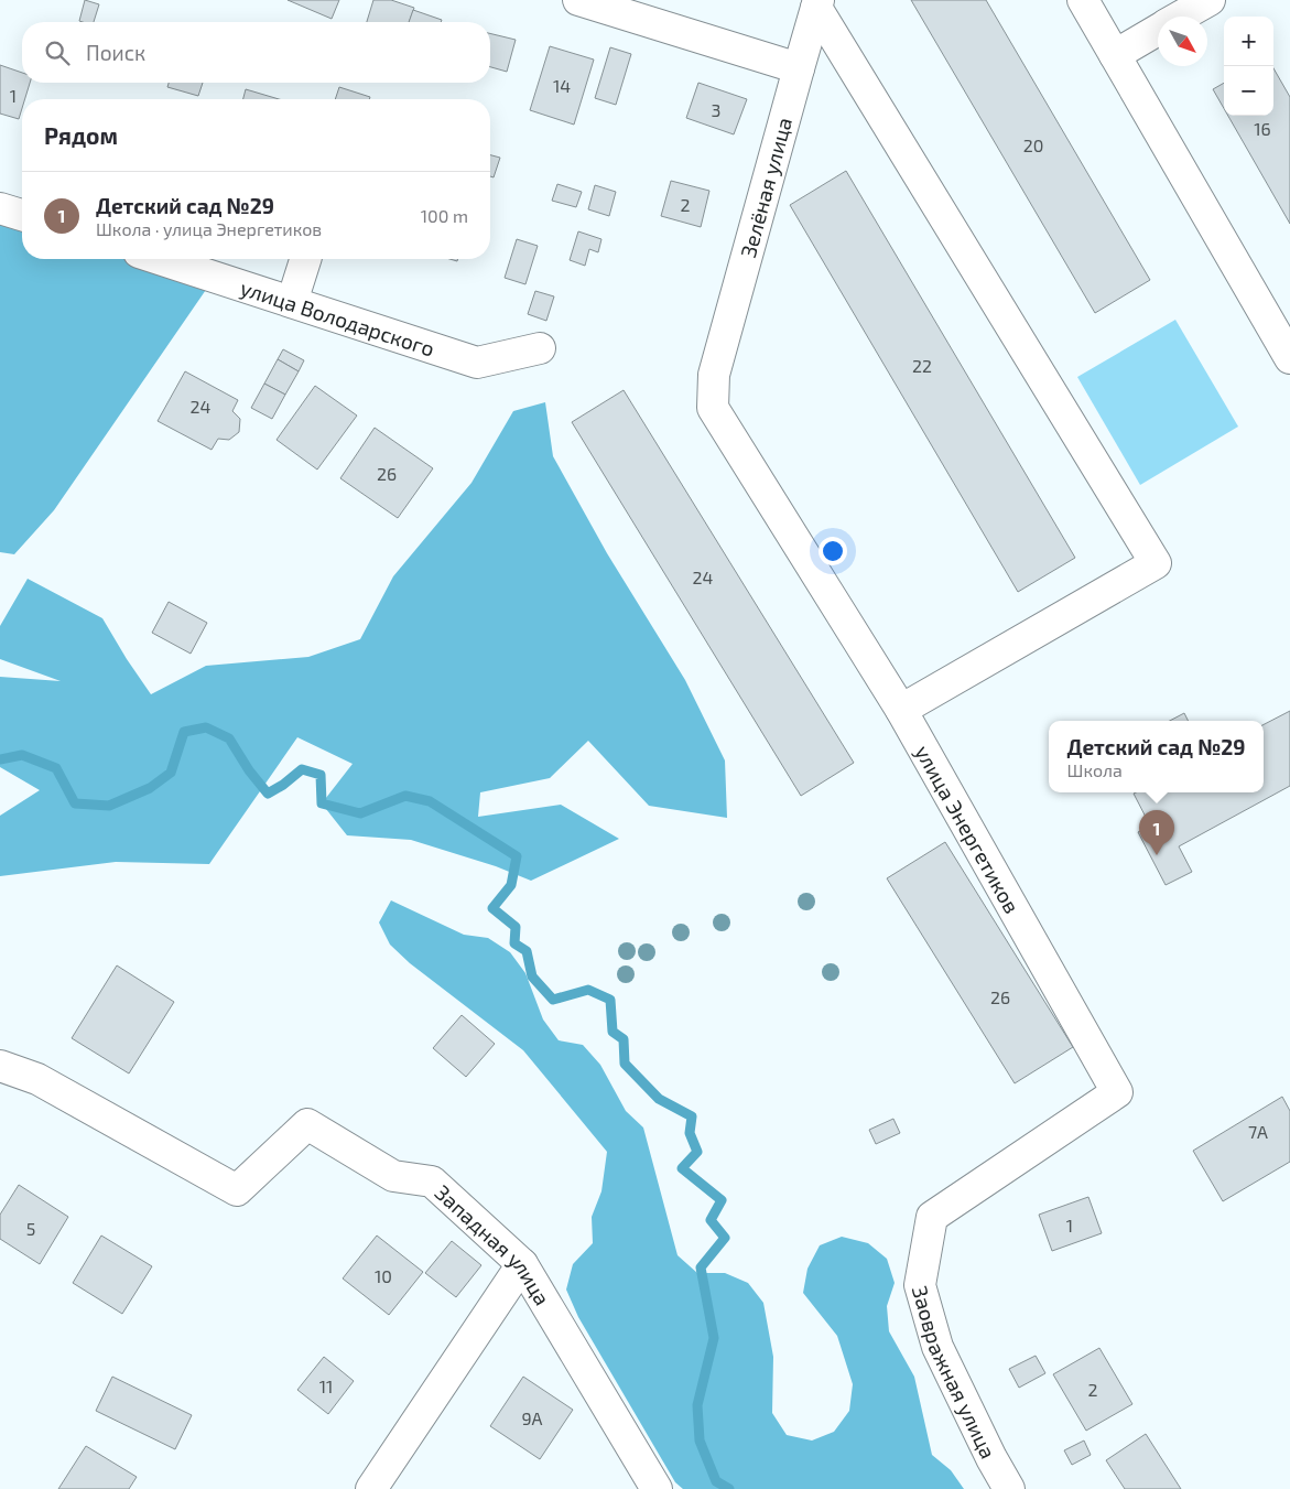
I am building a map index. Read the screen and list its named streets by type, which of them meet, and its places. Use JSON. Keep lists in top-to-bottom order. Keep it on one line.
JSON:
{"streets":{"street":["Зелёная улица","улица Володарского","улица Энергетиков","Западная улица","Заовражная улица"]},"crossings":[["Зелёная улица","улица Энергетиков"],["улица Энергетиков","Заовражная улица"]],"house_numbers":["14","1","3","16","20","2","22","24","26","24","26","7А","1","5","10","11","2","9А"],"north":"bottom right","page":{"map_buttons":["+","−"],"search":"Поиск","heading":"Рядом","list":[{"mark":"1","name":"Детский сад №29","note":"Школа · улица Энергетиков","value":"100 m"}],"popup":["Детский сад №29","Школа"],"pins":"1"}}
